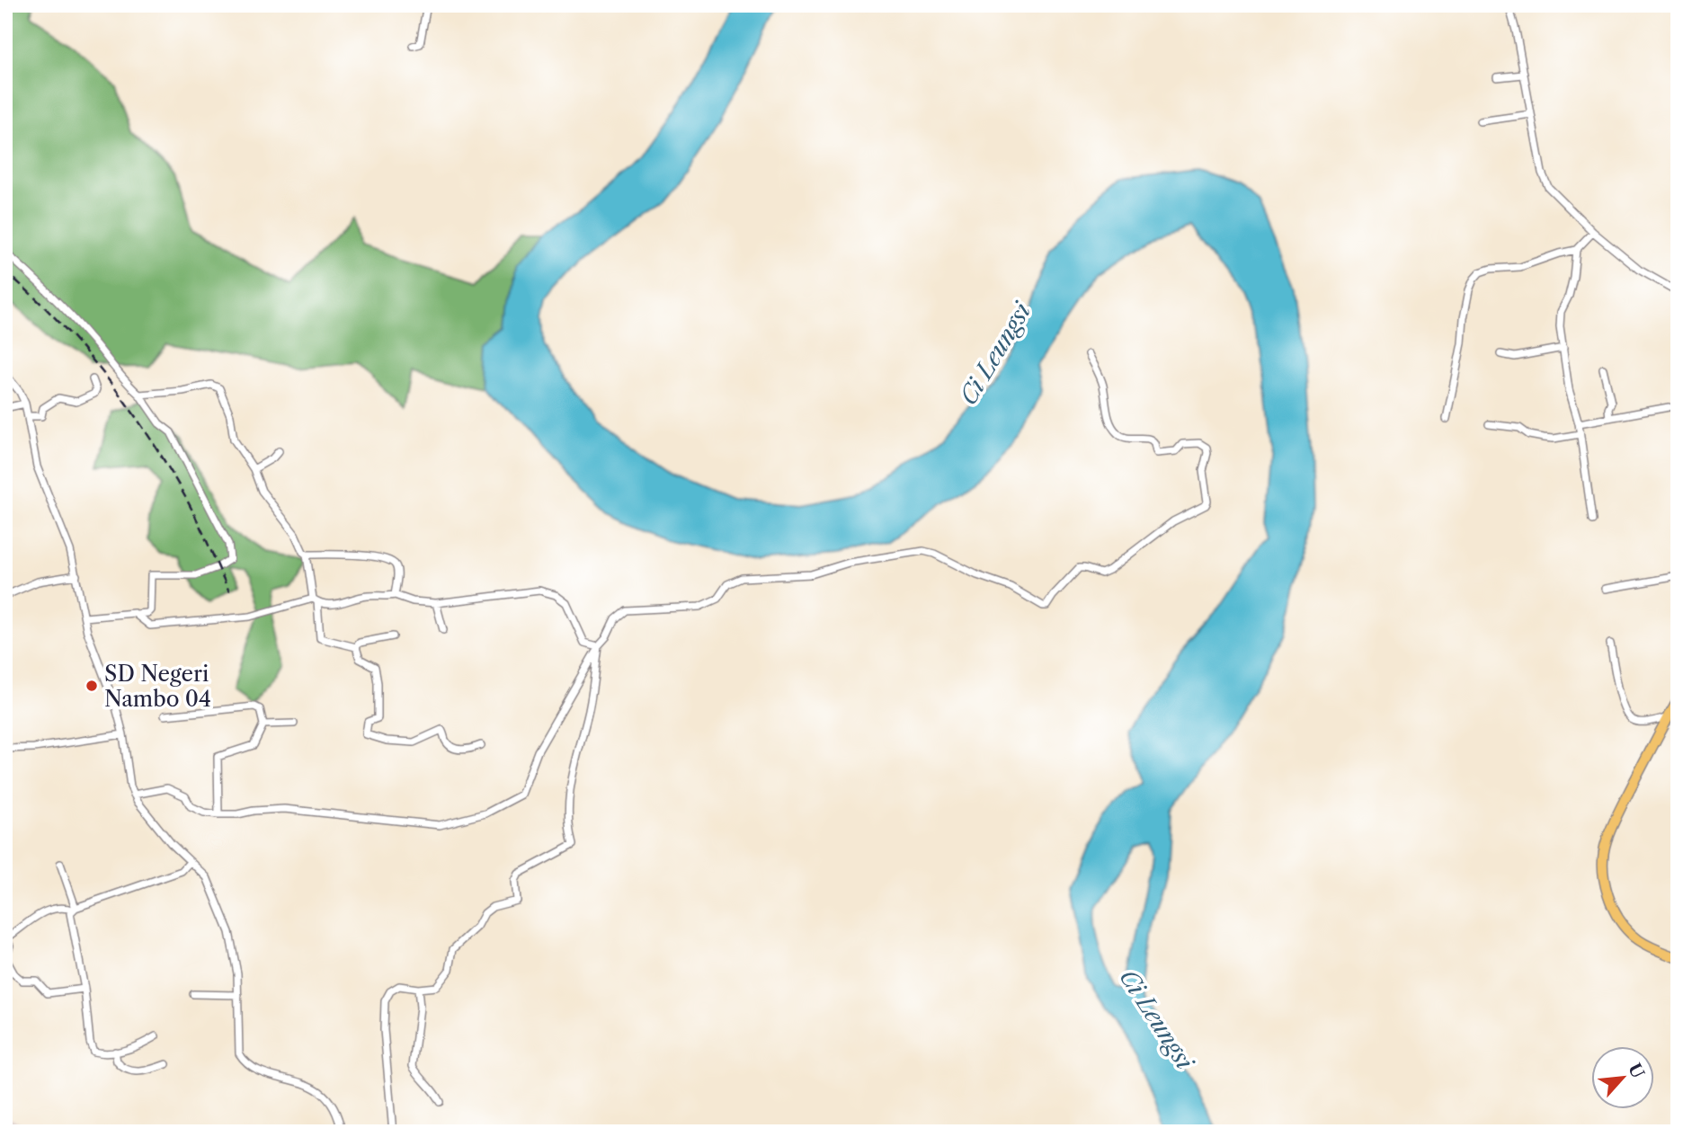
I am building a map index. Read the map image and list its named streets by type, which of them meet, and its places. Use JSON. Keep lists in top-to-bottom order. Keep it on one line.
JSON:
{"water":["Ci Leungsi"],"places":["SD Negeri Nambo 04"],"north":"top right"}
